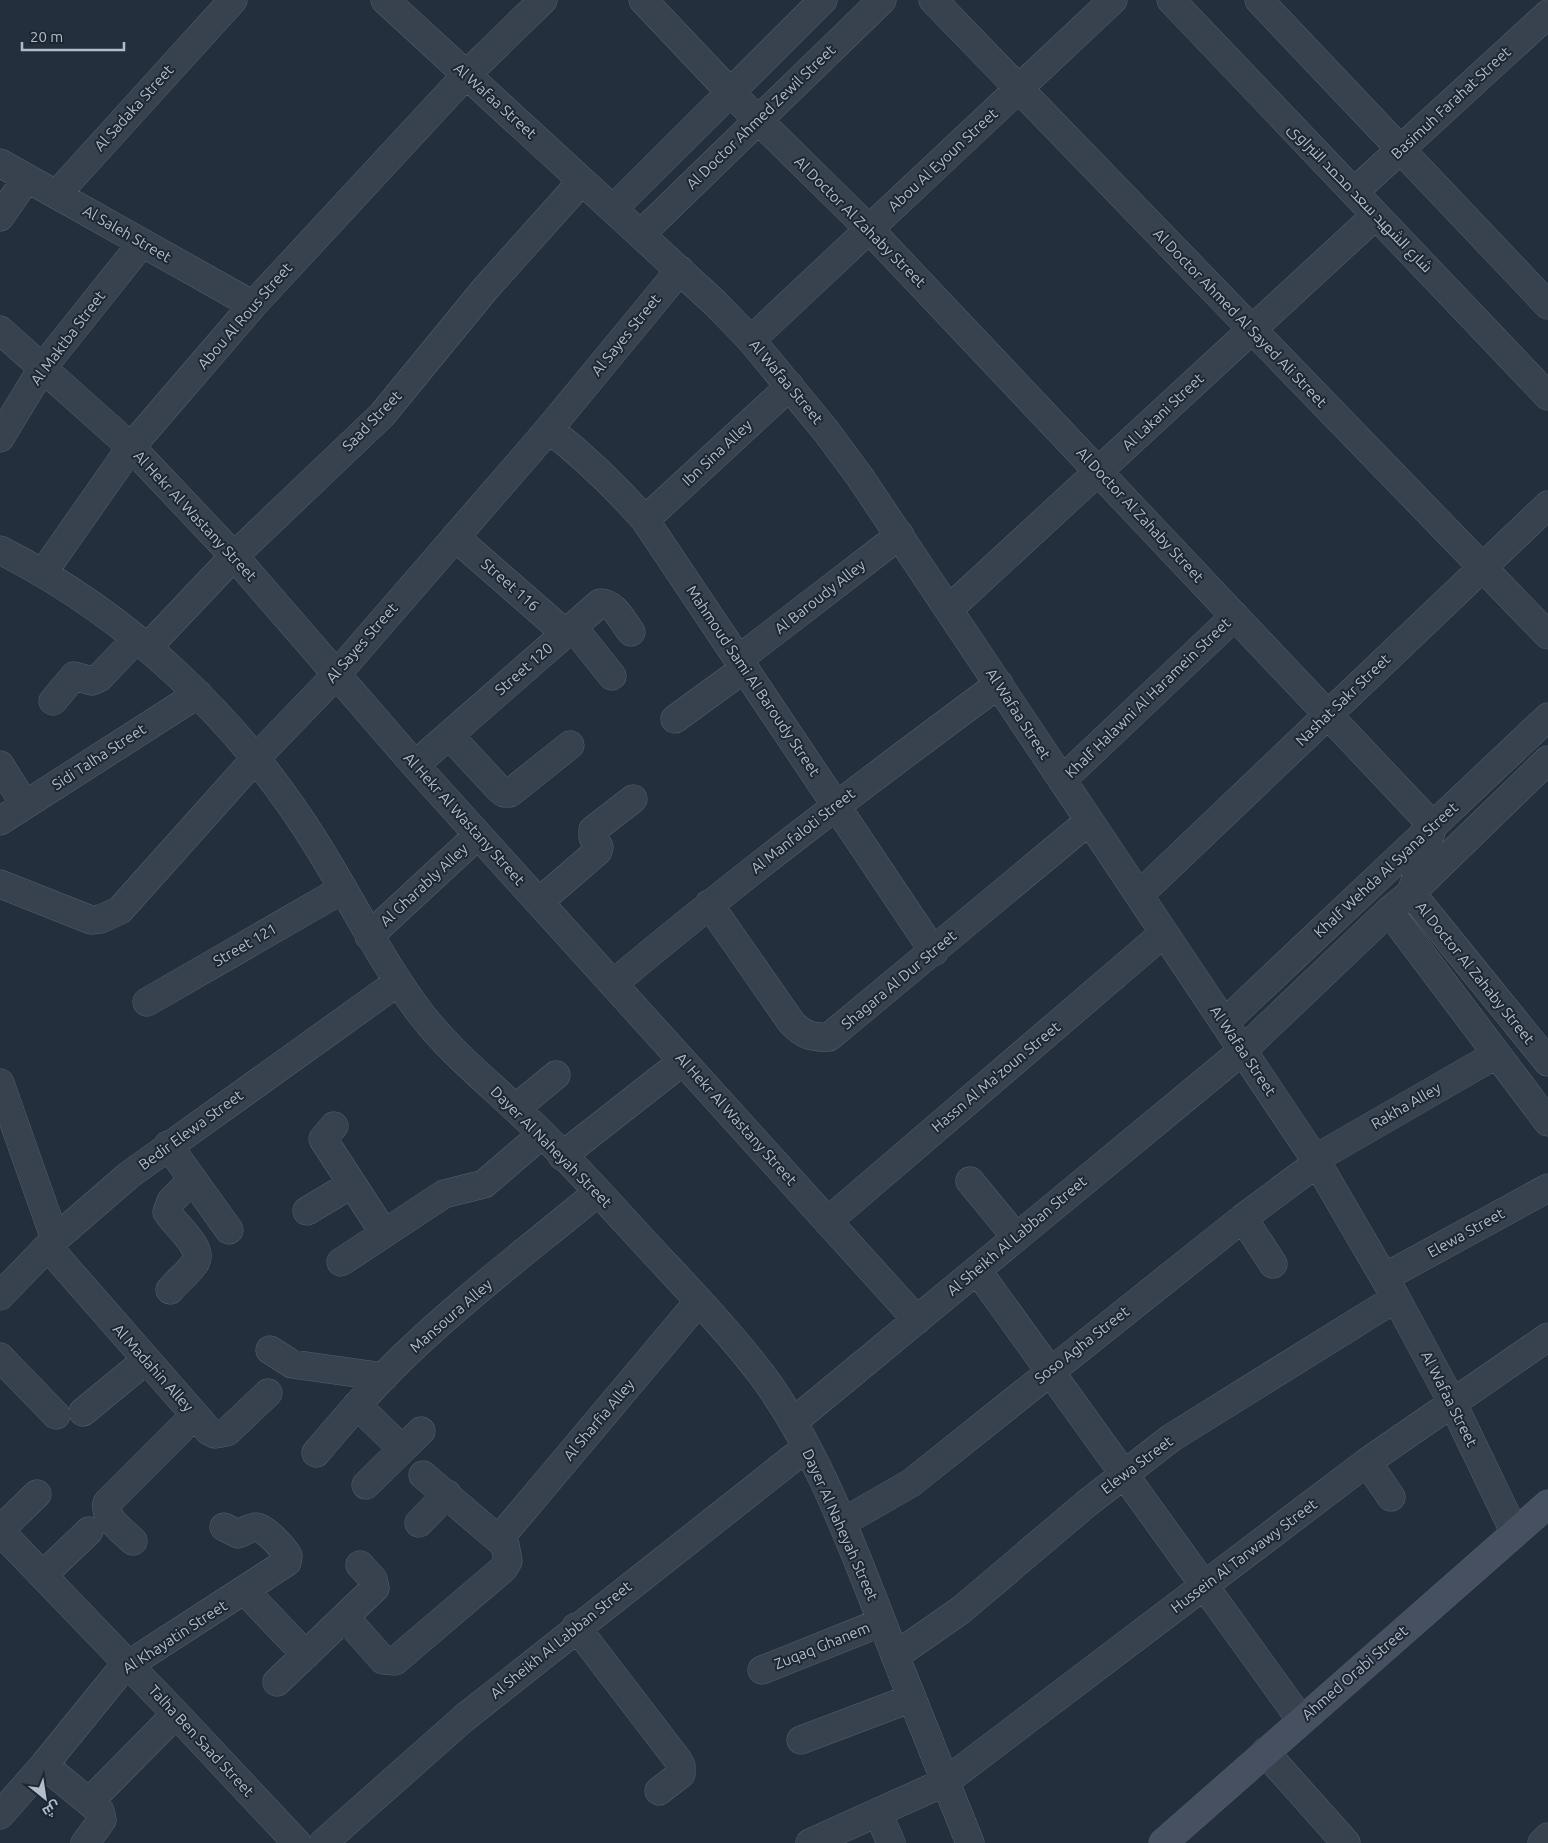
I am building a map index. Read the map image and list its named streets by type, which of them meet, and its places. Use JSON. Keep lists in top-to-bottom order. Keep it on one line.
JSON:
{"streets":{"street":["Al Wafaa Street","Basimuh Farahat Street","Al Sadaka Street","Al Doctor Ahmed Zewil Street","Abou Al Eyoun Street","شارع الشهيد سعد محمد النبراوى","Al Doctor Al Zahaby Street","Al Saleh Street","Abou Al Rous Street","Al Doctor Ahmed Al Sayed Ali Street","Al Sayes Street","Al Maktba Street","Al Lakani Street","Saad Street","Ibn Sina Alley","Al Hekr Al Wastany Street","Street 116","Al Baroudy Alley","Street 120","Mahmoud Sami Al Baroudy Street","Khalf Halawni Al Haramein Street","Nashat Sakr Street","Sidi Talha Street","Al Manfaloti Street","Khalf Wehda Al Syana Street","Al Gharably Alley","Street 121","Shagara Al Dur Street","Hassn Al Ma'zoun Street","Rakha Alley","Bedir Elewa Street","Dayer Al Naheyah Street","Elewa Street","Al Sheikh Al Labban Street","Mansoura Alley","Soso Agha Street","Al Madahin Alley","Al Sharfia Alley","Hussein Al Tarwawy Street","Al Khayatin Street","Zuqaq Ghanem","Ahmed Orabi Street","Talha Ben Saad Street"]},"crossings":[["Al Wafaa Street","Al Doctor Ahmed Zewil Street"],["Al Wafaa Street","Abou Al Eyoun Street"],["Al Wafaa Street","Abou Al Rous Street"],["Al Wafaa Street","Al Sayes Street"],["Al Wafaa Street","Al Lakani Street"],["Al Wafaa Street","Saad Street"],["Al Wafaa Street","Ibn Sina Alley"],["Al Wafaa Street","Al Baroudy Alley"],["Al Wafaa Street","Khalf Halawni Al Haramein Street"],["Al Wafaa Street","Nashat Sakr Street"],["Al Wafaa Street","Al Manfaloti Street"],["Al Wafaa Street","Khalf Wehda Al Syana Street"],["Al Wafaa Street","Shagara Al Dur Street"],["Al Wafaa Street","Hassn Al Ma'zoun Street"],["Al Wafaa Street","Rakha Alley"],["Al Wafaa Street","Elewa Street"],["Al Wafaa Street","Al Sheikh Al Labban Street"],["Al Wafaa Street","Soso Agha Street"],["Al Wafaa Street","Hussein Al Tarwawy Street"],["Al Wafaa Street","Ahmed Orabi Street"],["Basimuh Farahat Street","شارع الشهيد سعد محمد النبراوى"],["Al Sadaka Street","Al Saleh Street"],["Al Doctor Ahmed Zewil Street","Al Doctor Al Zahaby Street"],["Abou Al Eyoun Street","Al Doctor Al Zahaby Street"],["Abou Al Eyoun Street","Al Doctor Ahmed Al Sayed Ali Street"],["شارع الشهيد سعد محمد النبراوى","Al Lakani Street"],["Al Doctor Al Zahaby Street","Al Lakani Street"],["Al Doctor Al Zahaby Street","Khalf Halawni Al Haramein Street"],["Al Doctor Al Zahaby Street","Nashat Sakr Street"],["Al Doctor Al Zahaby Street","Khalf Wehda Al Syana Street"],["Al Saleh Street","Abou Al Rous Street"],["Al Saleh Street","Al Maktba Street"],["Abou Al Rous Street","Al Hekr Al Wastany Street"],["Abou Al Rous Street","Dayer Al Naheyah Street"],["Al Doctor Ahmed Al Sayed Ali Street","Al Lakani Street"],["Al Doctor Ahmed Al Sayed Ali Street","Nashat Sakr Street"],["Al Sayes Street","Al Hekr Al Wastany Street"],["Al Sayes Street","Street 116"],["Al Sayes Street","Mahmoud Sami Al Baroudy Street"],["Al Sayes Street","Dayer Al Naheyah Street"],["Al Maktba Street","Al Hekr Al Wastany Street"],["Saad Street","Al Hekr Al Wastany Street"],["Saad Street","Dayer Al Naheyah Street"],["Ibn Sina Alley","Mahmoud Sami Al Baroudy Street"],["Al Hekr Al Wastany Street","Street 120"],["Al Hekr Al Wastany Street","Al Manfaloti Street"],["Al Hekr Al Wastany Street","Al Gharably Alley"],["Al Hekr Al Wastany Street","Hassn Al Ma'zoun Street"],["Al Hekr Al Wastany Street","Al Sheikh Al Labban Street"],["Street 116","Street 120"],["Al Baroudy Alley","Mahmoud Sami Al Baroudy Street"],["Mahmoud Sami Al Baroudy Street","Al Manfaloti Street"],["Mahmoud Sami Al Baroudy Street","Shagara Al Dur Street"],["Sidi Talha Street","Dayer Al Naheyah Street"],["Al Manfaloti Street","Shagara Al Dur Street"],["Al Gharably Alley","Dayer Al Naheyah Street"],["Street 121","Dayer Al Naheyah Street"],["Rakha Alley","Soso Agha Street"],["Bedir Elewa Street","Dayer Al Naheyah Street"],["Bedir Elewa Street","Al Madahin Alley"],["Dayer Al Naheyah Street","Elewa Street"],["Dayer Al Naheyah Street","Al Sheikh Al Labban Street"],["Dayer Al Naheyah Street","Mansoura Alley"],["Dayer Al Naheyah Street","Soso Agha Street"],["Dayer Al Naheyah Street","Al Sharfia Alley"],["Dayer Al Naheyah Street","Hussein Al Tarwawy Street"],["Dayer Al Naheyah Street","Zuqaq Ghanem"],["Al Khayatin Street","Talha Ben Saad Street"]],"scale_bar":"20 m","north":"bottom right"}
